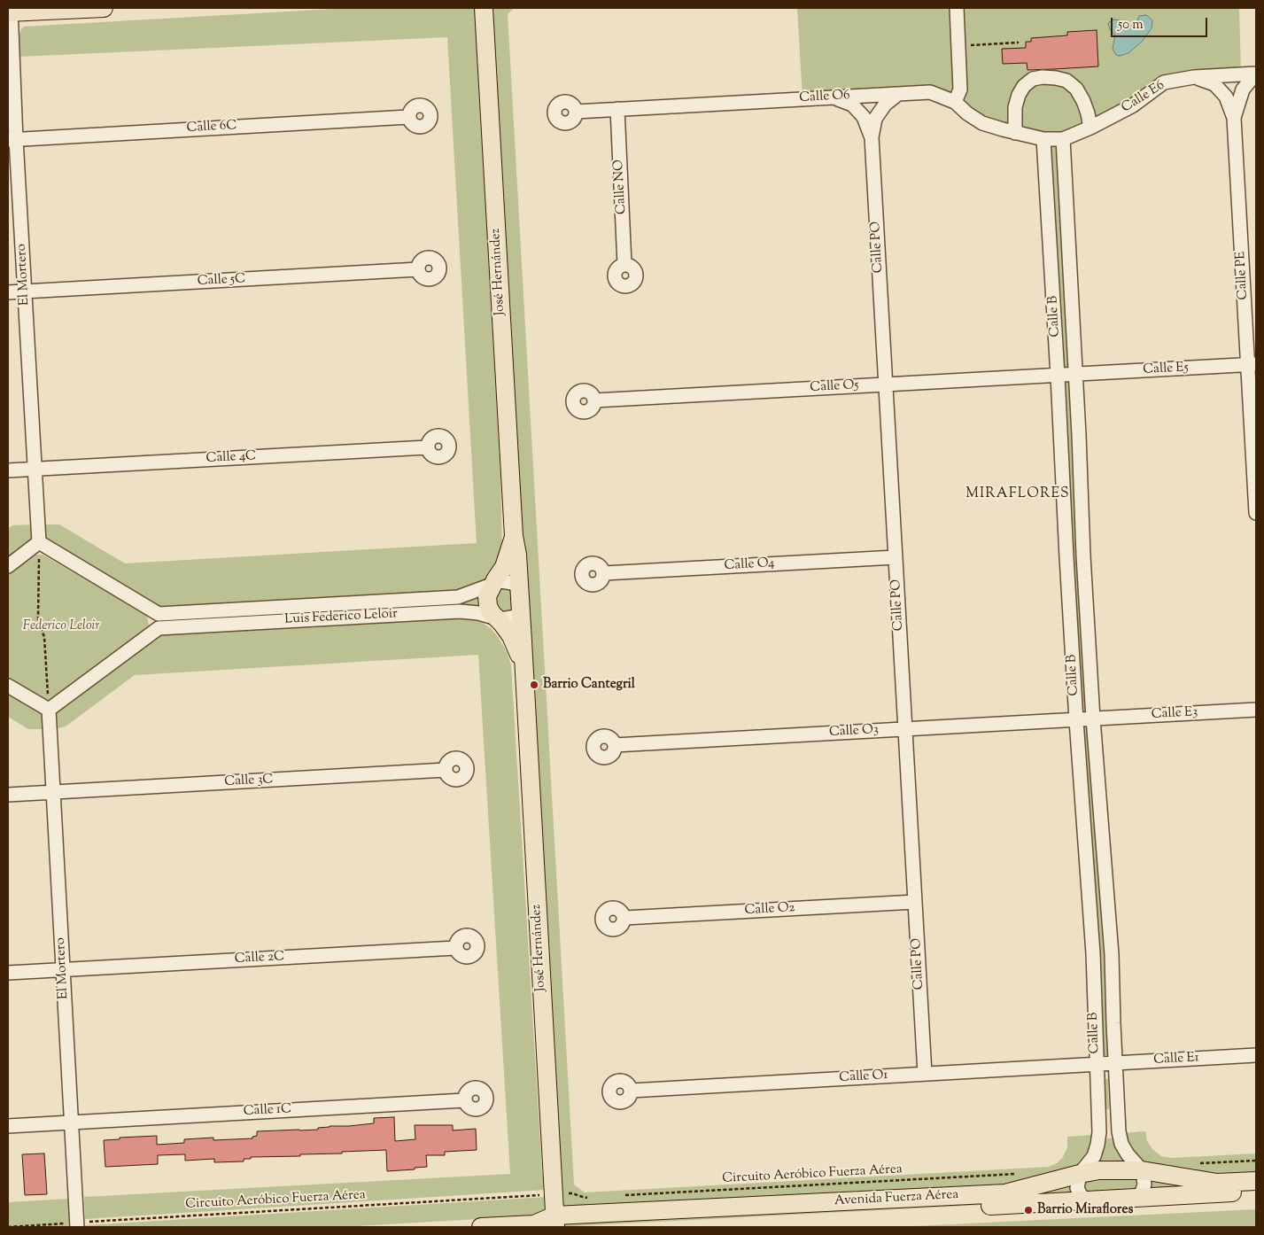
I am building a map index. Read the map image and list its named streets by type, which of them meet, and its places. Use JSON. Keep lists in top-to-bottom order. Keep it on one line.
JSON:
{"streets":{"main road":["José Hernández","Avenida Fuerza Aérea"],"street":["Calle O6","Calle E6","Calle 6C","Calle NO","Calle PO","El Mortero","Calle PE","Calle 5C","Calle B","Calle E5","Calle O5","Calle 4C","Calle O4","Luis Federico Leloir","Calle E3","Calle O3","Calle 3C","Calle O2","Calle 2C","Calle E1","Calle O1","Calle 1C"],"path":["Circuito Aeróbico Fuerza Aérea"]},"crossings":[["Calle O6","Calle E6"],["Calle O6","Calle NO"],["Calle O6","Calle PO"],["Calle O6","Calle B"],["Calle E6","Calle PE"],["Calle E6","Calle B"],["Calle 6C","El Mortero"],["Calle PO","Calle O5"],["Calle PO","Calle O4"],["Calle PO","Calle O3"],["Calle PO","Calle O2"],["Calle PO","Calle O1"],["José Hernández","Luis Federico Leloir"],["José Hernández","Avenida Fuerza Aérea"],["El Mortero","Calle 5C"],["El Mortero","Calle 4C"],["El Mortero","Calle 3C"],["El Mortero","Calle 2C"],["El Mortero","Calle 1C"],["El Mortero","Circuito Aeróbico Fuerza Aérea"],["Calle PE","Calle E5"],["Calle B","Calle E5"],["Calle B","Calle O5"],["Calle B","Calle E3"],["Calle B","Calle O3"],["Calle B","Calle E1"],["Calle B","Calle O1"],["Calle B","Avenida Fuerza Aérea"],["Calle E5","Calle O5"],["Calle E3","Calle O3"],["Calle E1","Calle O1"]],"districts":["MIRAFLORES"],"parks":["Federico Leloir"],"places":["Barrio Cantegril","Barrio Miraflores"],"scale_bar":"50 m"}
